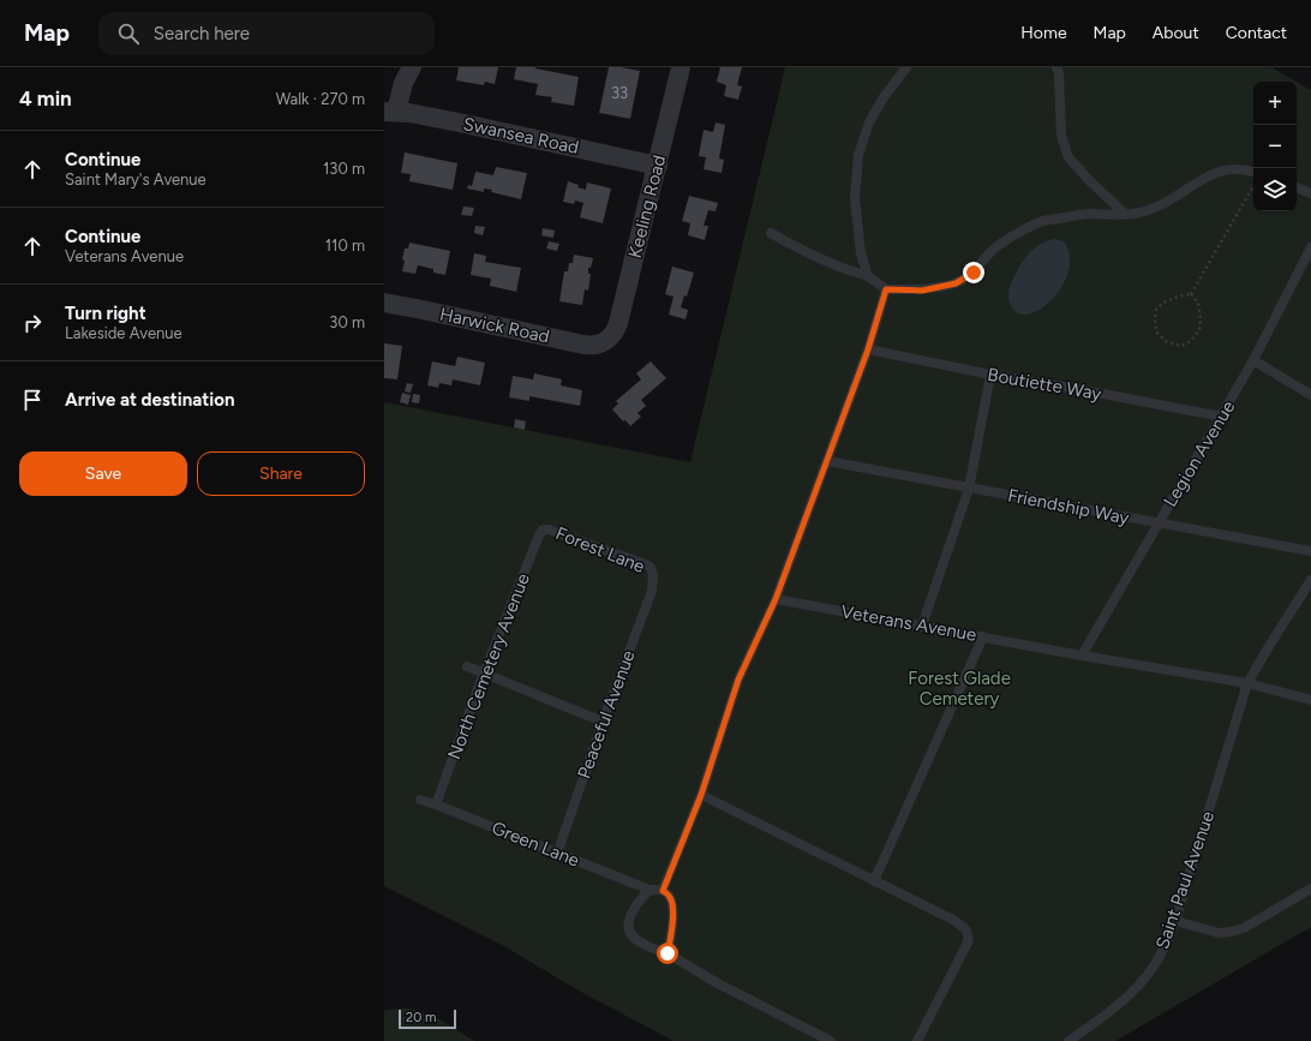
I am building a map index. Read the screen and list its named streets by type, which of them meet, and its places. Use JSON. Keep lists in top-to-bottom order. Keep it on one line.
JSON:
{"streets":{"street":["Swansea Road","Keeling Road","Harwick Road"],"lane":["Boutiette Way","Legion Avenue","Friendship Way","Forest Lane","Veterans Avenue","North Cemetery Avenue","Peaceful Avenue","Green Lane","Saint Paul Avenue"]},"crossings":[["Swansea Road","Keeling Road"],["Keeling Road","Harwick Road"],["Boutiette Way","Legion Avenue"],["Legion Avenue","Friendship Way"],["Legion Avenue","Veterans Avenue"],["Forest Lane","North Cemetery Avenue"],["Forest Lane","Peaceful Avenue"],["Veterans Avenue","Saint Paul Avenue"],["North Cemetery Avenue","Green Lane"],["Peaceful Avenue","Green Lane"]],"parks":["Forest Glade Cemetery"],"house_numbers":["33"],"scale_bar":"20 m","page":{"header":"Map","search":"Search here","nav":["Home","Map","About","Contact"],"heading":["4 min","Walk · 270 m"],"map_buttons":["+","−"],"list":[["Continue","Saint Mary's Avenue","130 m"],["Continue","Veterans Avenue","110 m"],["Turn right","Lakeside Avenue","30 m"],"Arrive at destination"],"buttons":["Save","Share"],"scale":"20 m"}}
